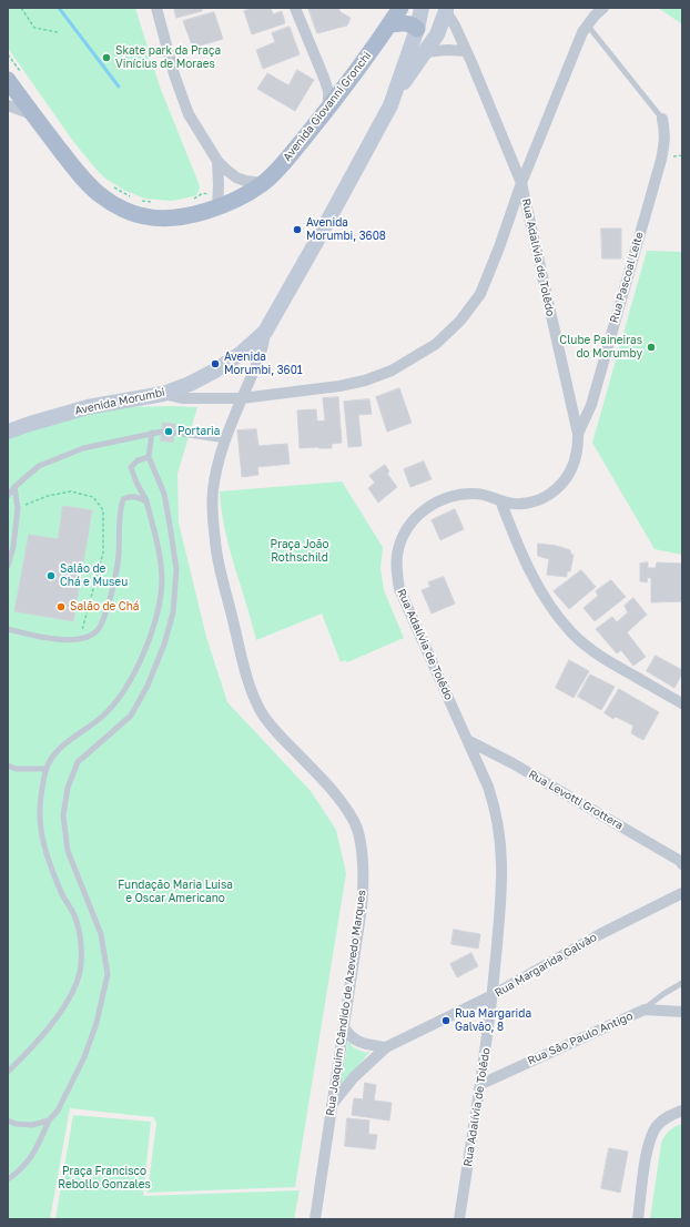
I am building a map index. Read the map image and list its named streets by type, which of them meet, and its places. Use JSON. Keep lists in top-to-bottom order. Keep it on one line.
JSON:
{"streets":{"main road":["Avenida Giovanni Gronchi","Avenida Morumbi"],"street":["Rua Adalívia de Tolêdo","Rua Pascoal Leite","Rua Levotti Grottera","Rua Margarida Galvão","Rua Joaquim Cândido de Azevedo Marques","Rua São Paulo Antigo"]},"crossings":[["Rua Adalívia de Tolêdo","Rua Pascoal Leite"],["Rua Adalívia de Tolêdo","Avenida Morumbi"],["Rua Adalívia de Tolêdo","Rua Levotti Grottera"],["Rua Adalívia de Tolêdo","Rua Margarida Galvão"],["Rua Adalívia de Tolêdo","Rua São Paulo Antigo"],["Avenida Morumbi","Rua Joaquim Cândido de Azevedo Marques"],["Rua Margarida Galvão","Rua Joaquim Cândido de Azevedo Marques"]],"parks":["Praça João Rothschild","Fundação Maria Luisa e Oscar Americano","Praça Francisco Rebollo Gonzales"],"places":["Skate park da Praça Vinícius de Moraes","Avenida Morumbi, 3608","Clube Paineiras do Morumby","Avenida Morumbi, 3601","Portaria","Salão de Chá e Museu","Salão de Chá","Rua Margarida Galvão, 8"]}
